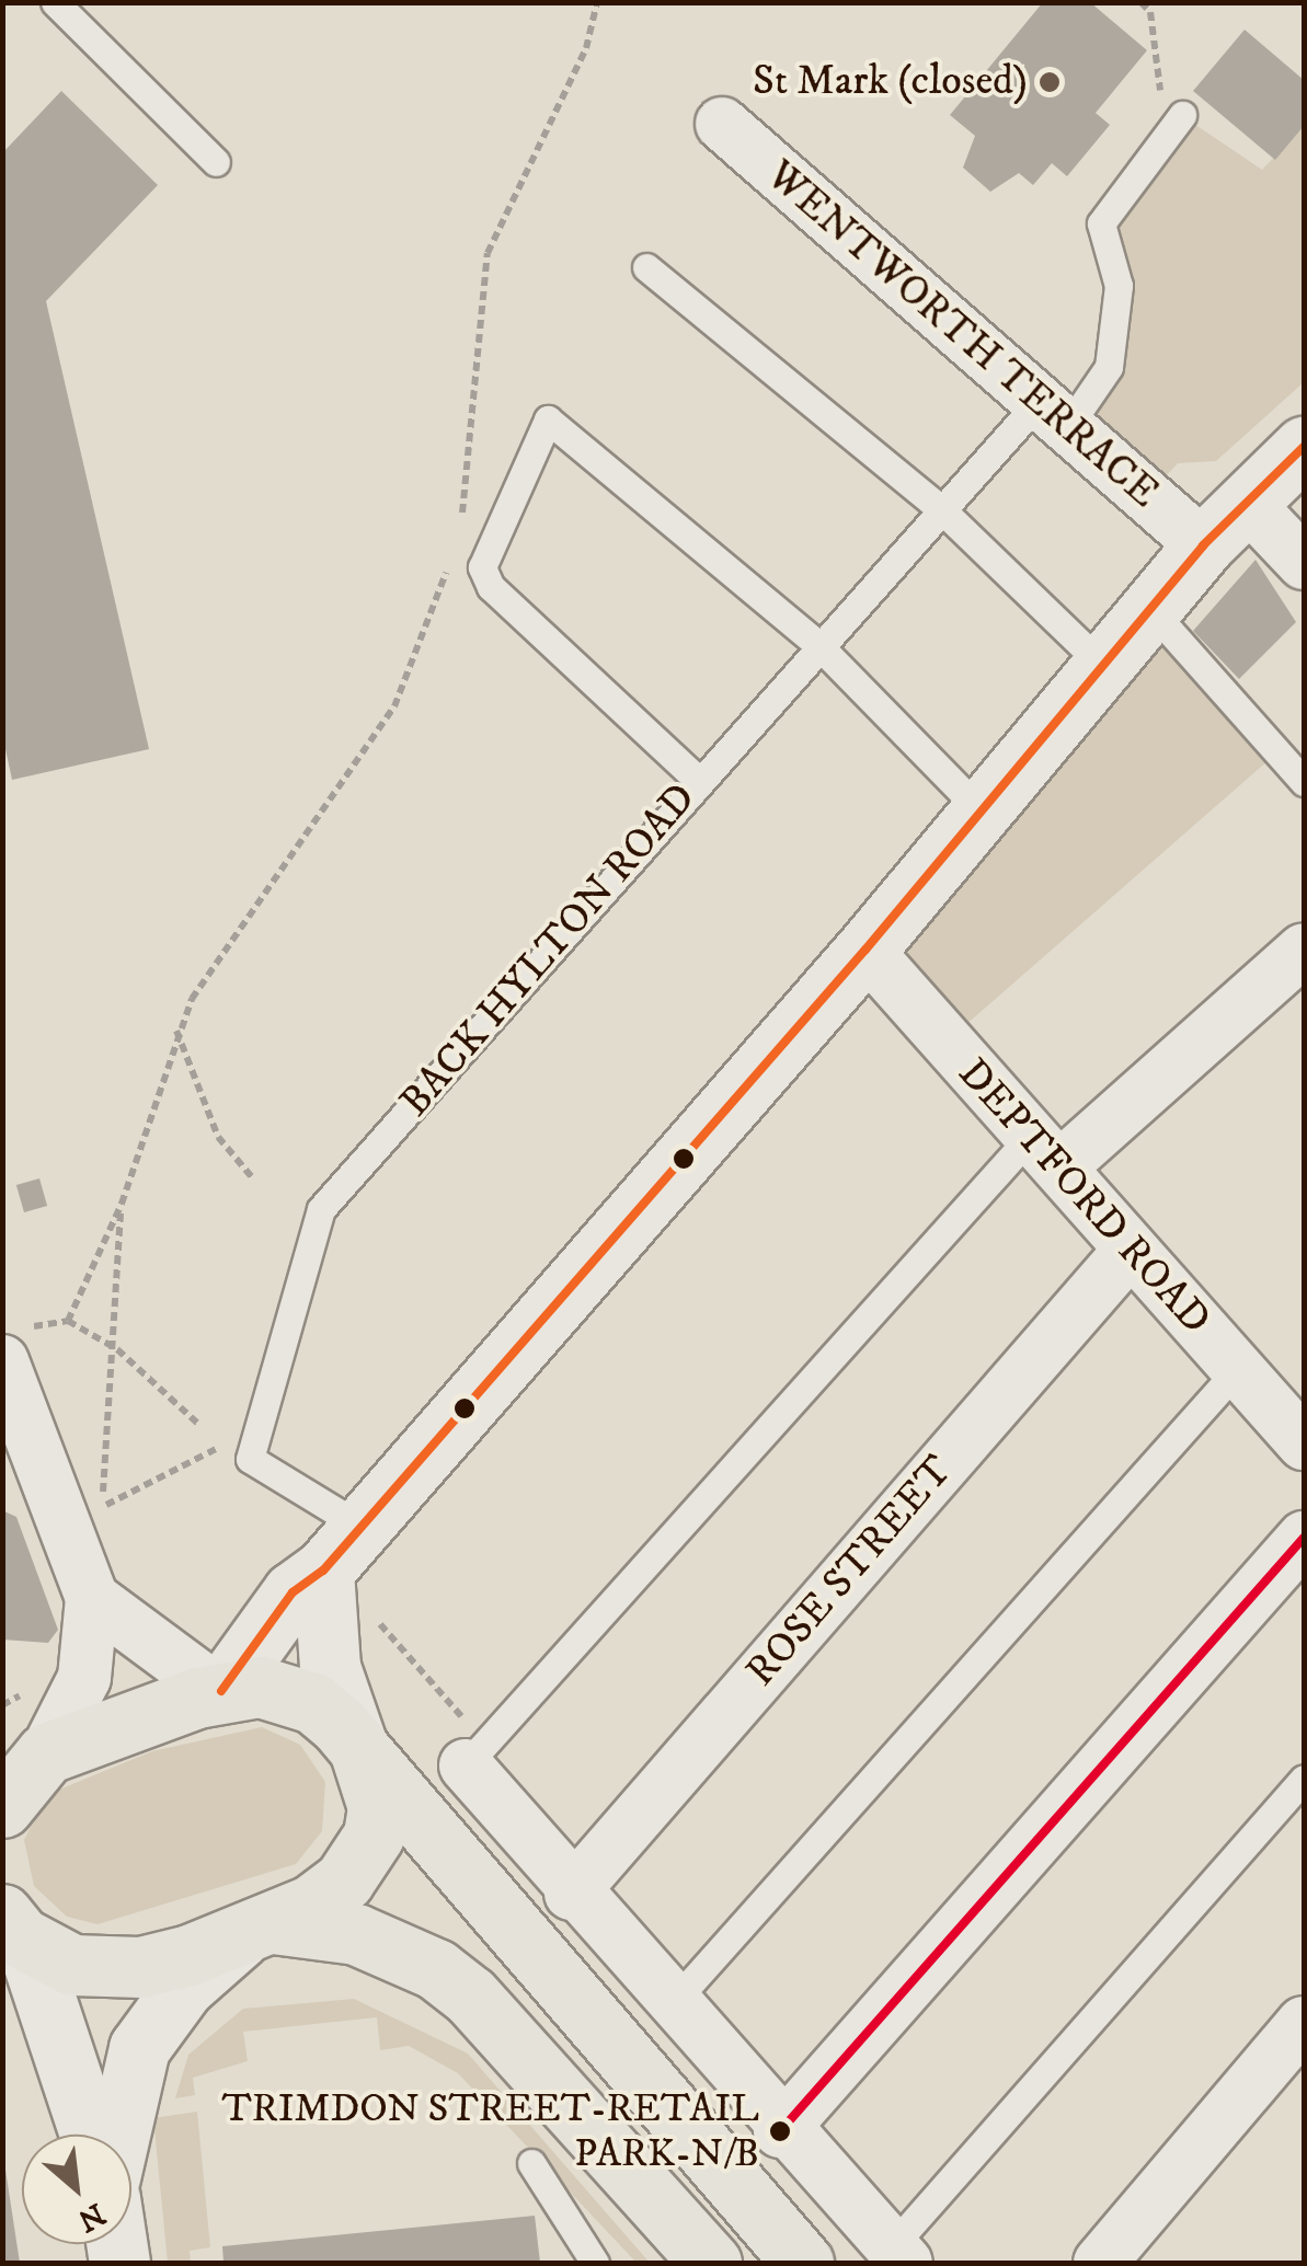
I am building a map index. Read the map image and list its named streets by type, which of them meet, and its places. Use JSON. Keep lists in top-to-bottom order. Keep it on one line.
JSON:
{"streets":{"street":["WENTWORTH TERRACE","DEPTFORD ROAD","ROSE STREET"],"lane":["BACK HYLTON ROAD"]},"crossings":[["WENTWORTH TERRACE","BACK HYLTON ROAD"],["DEPTFORD ROAD","ROSE STREET"]],"places":["St Mark (closed)","TRIMDON STREET-RETAIL PARK-N/B"],"north":"bottom right"}
